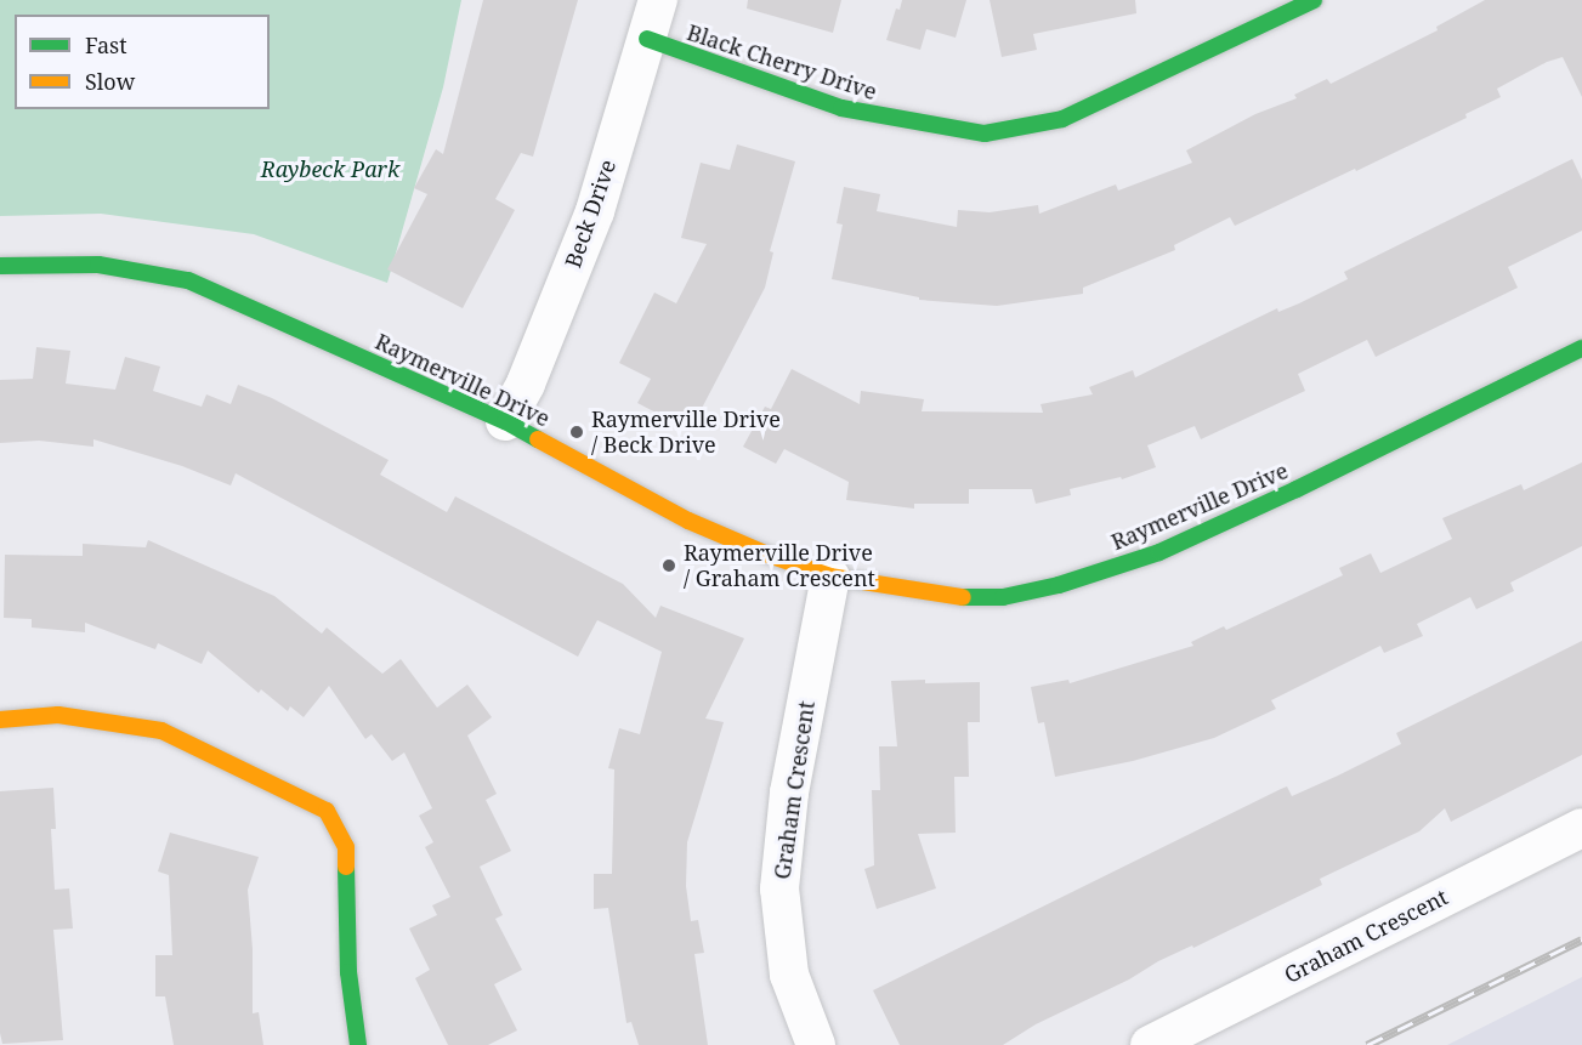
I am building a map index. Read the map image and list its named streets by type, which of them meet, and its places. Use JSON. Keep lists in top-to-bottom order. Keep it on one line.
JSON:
{"streets":{"street":["Black Cherry Drive","Beck Drive","Raymerville Drive","Graham Crescent"]},"crossings":[["Black Cherry Drive","Beck Drive"],["Beck Drive","Raymerville Drive"],["Raymerville Drive","Graham Crescent"]],"parks":["Raybeck Park"],"places":["Raymerville Drive / Beck Drive","Raymerville Drive / Graham Crescent"],"legend":["Fast","Slow"]}
